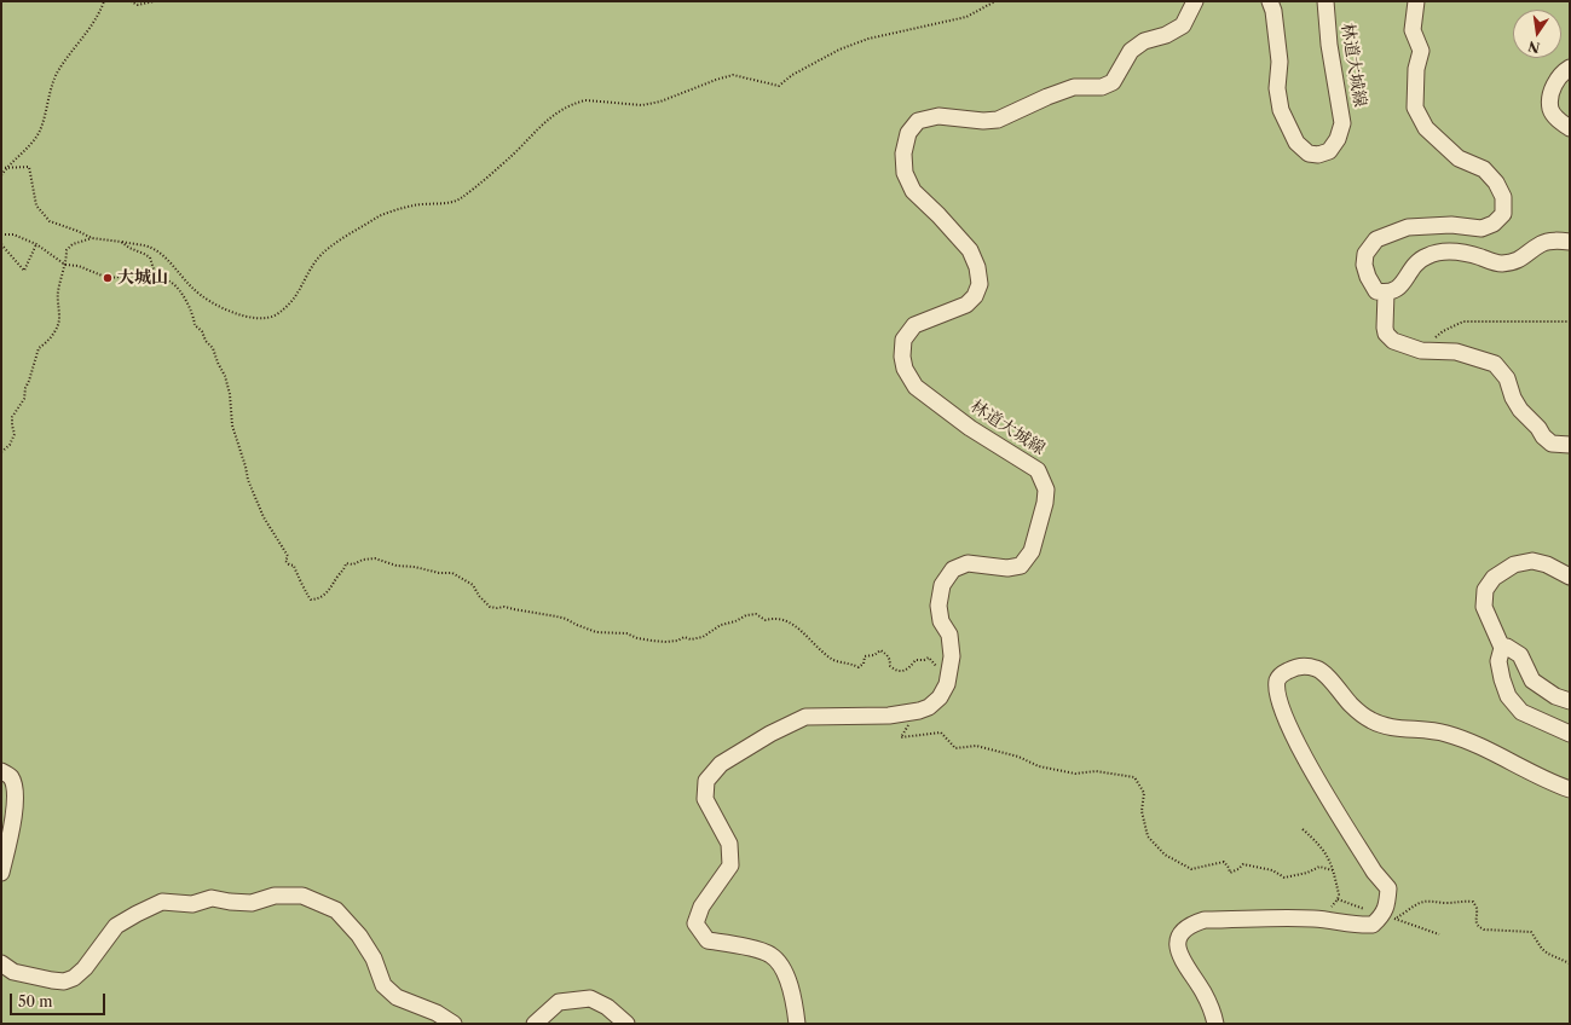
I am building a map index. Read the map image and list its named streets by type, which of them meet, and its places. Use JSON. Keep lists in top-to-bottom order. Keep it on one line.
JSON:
{"streets":{"street":["林道大城線"]},"places":["大城山"],"scale_bar":"50 m","north":"bottom"}
